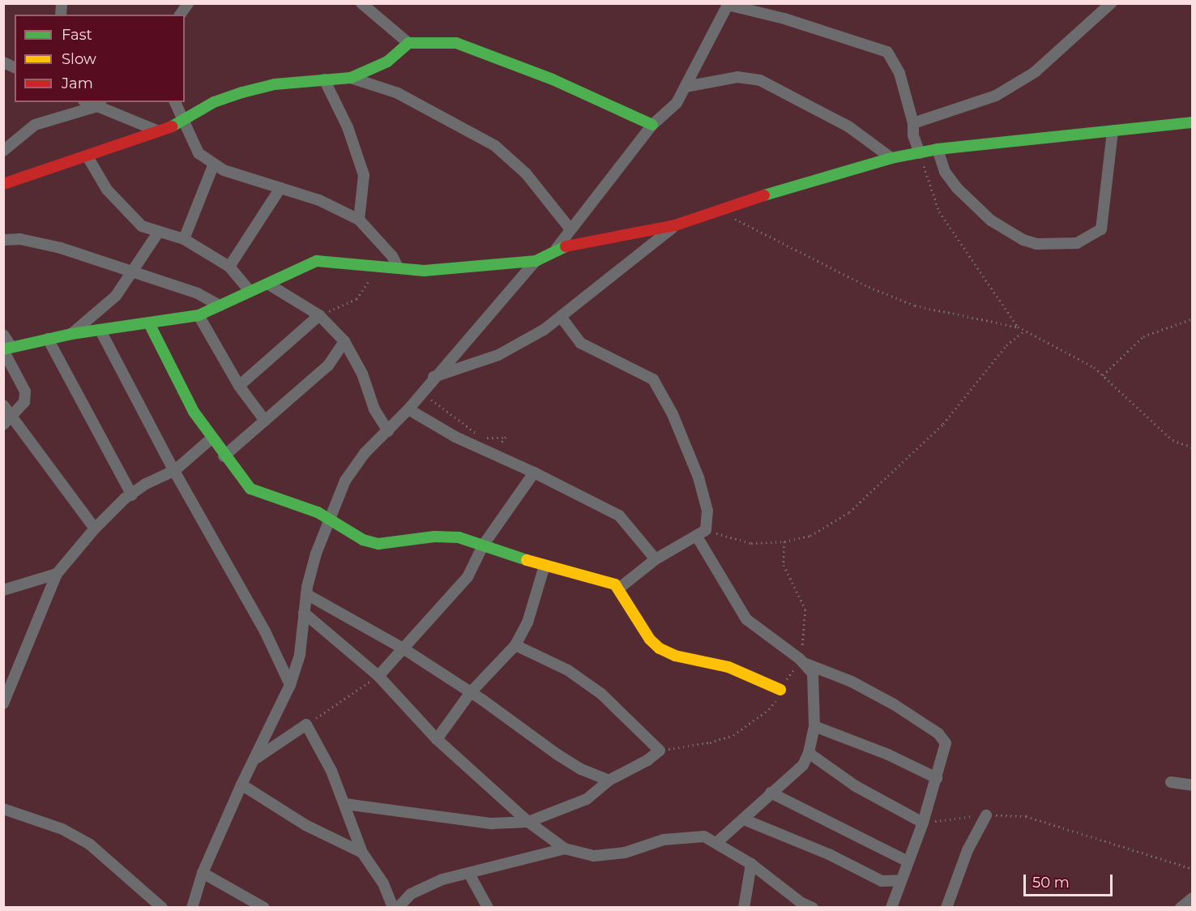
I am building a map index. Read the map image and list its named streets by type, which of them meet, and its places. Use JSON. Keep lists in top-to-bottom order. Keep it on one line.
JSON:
{"legend":["Fast","Slow","Jam"],"scale_bar":"50 m"}
